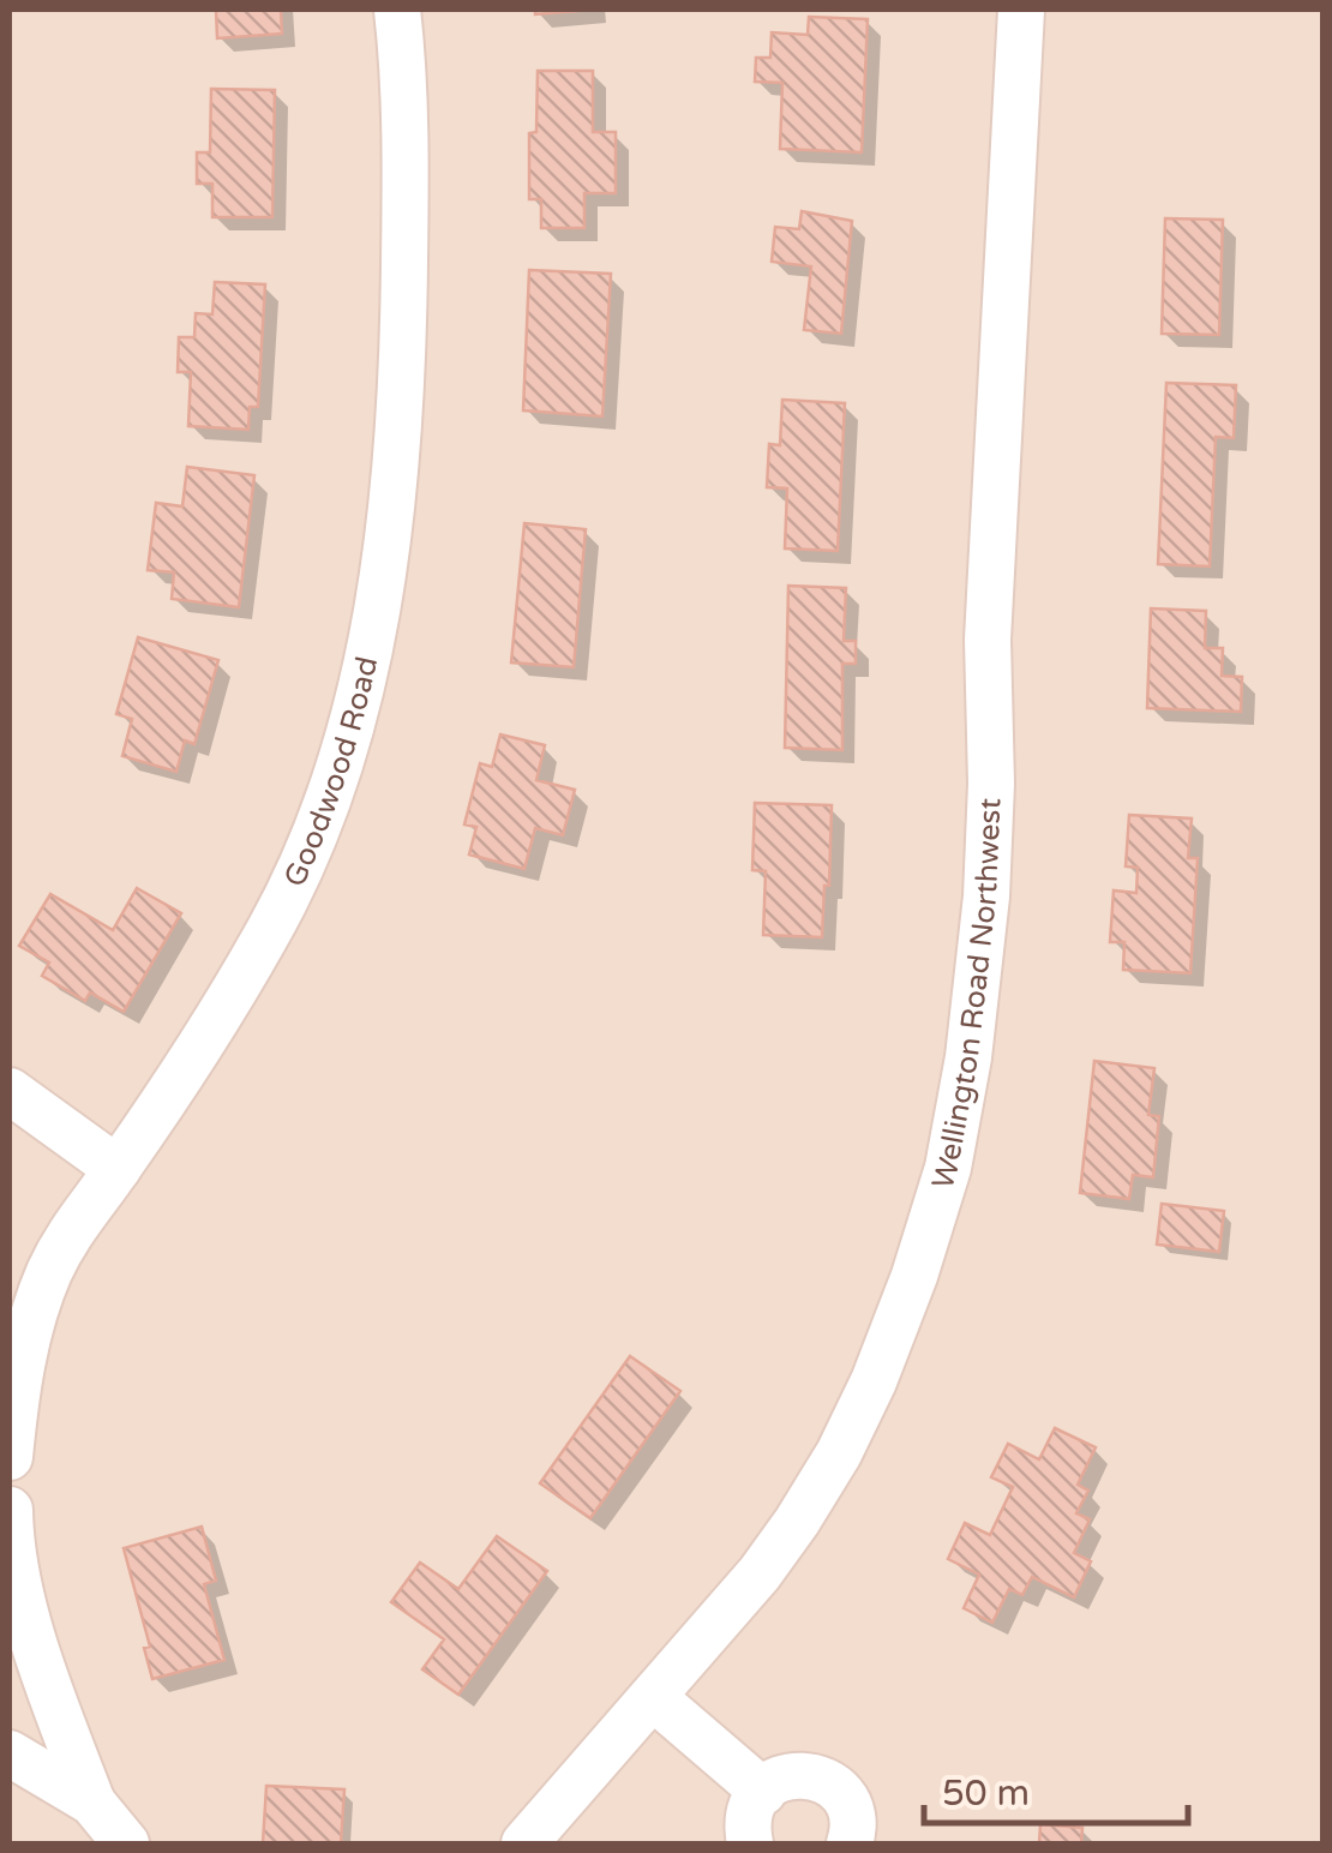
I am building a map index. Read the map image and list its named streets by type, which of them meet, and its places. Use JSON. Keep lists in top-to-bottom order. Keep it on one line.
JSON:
{"streets":{"street":["Goodwood Road","Wellington Road Northwest"]},"scale_bar":"50 m"}
